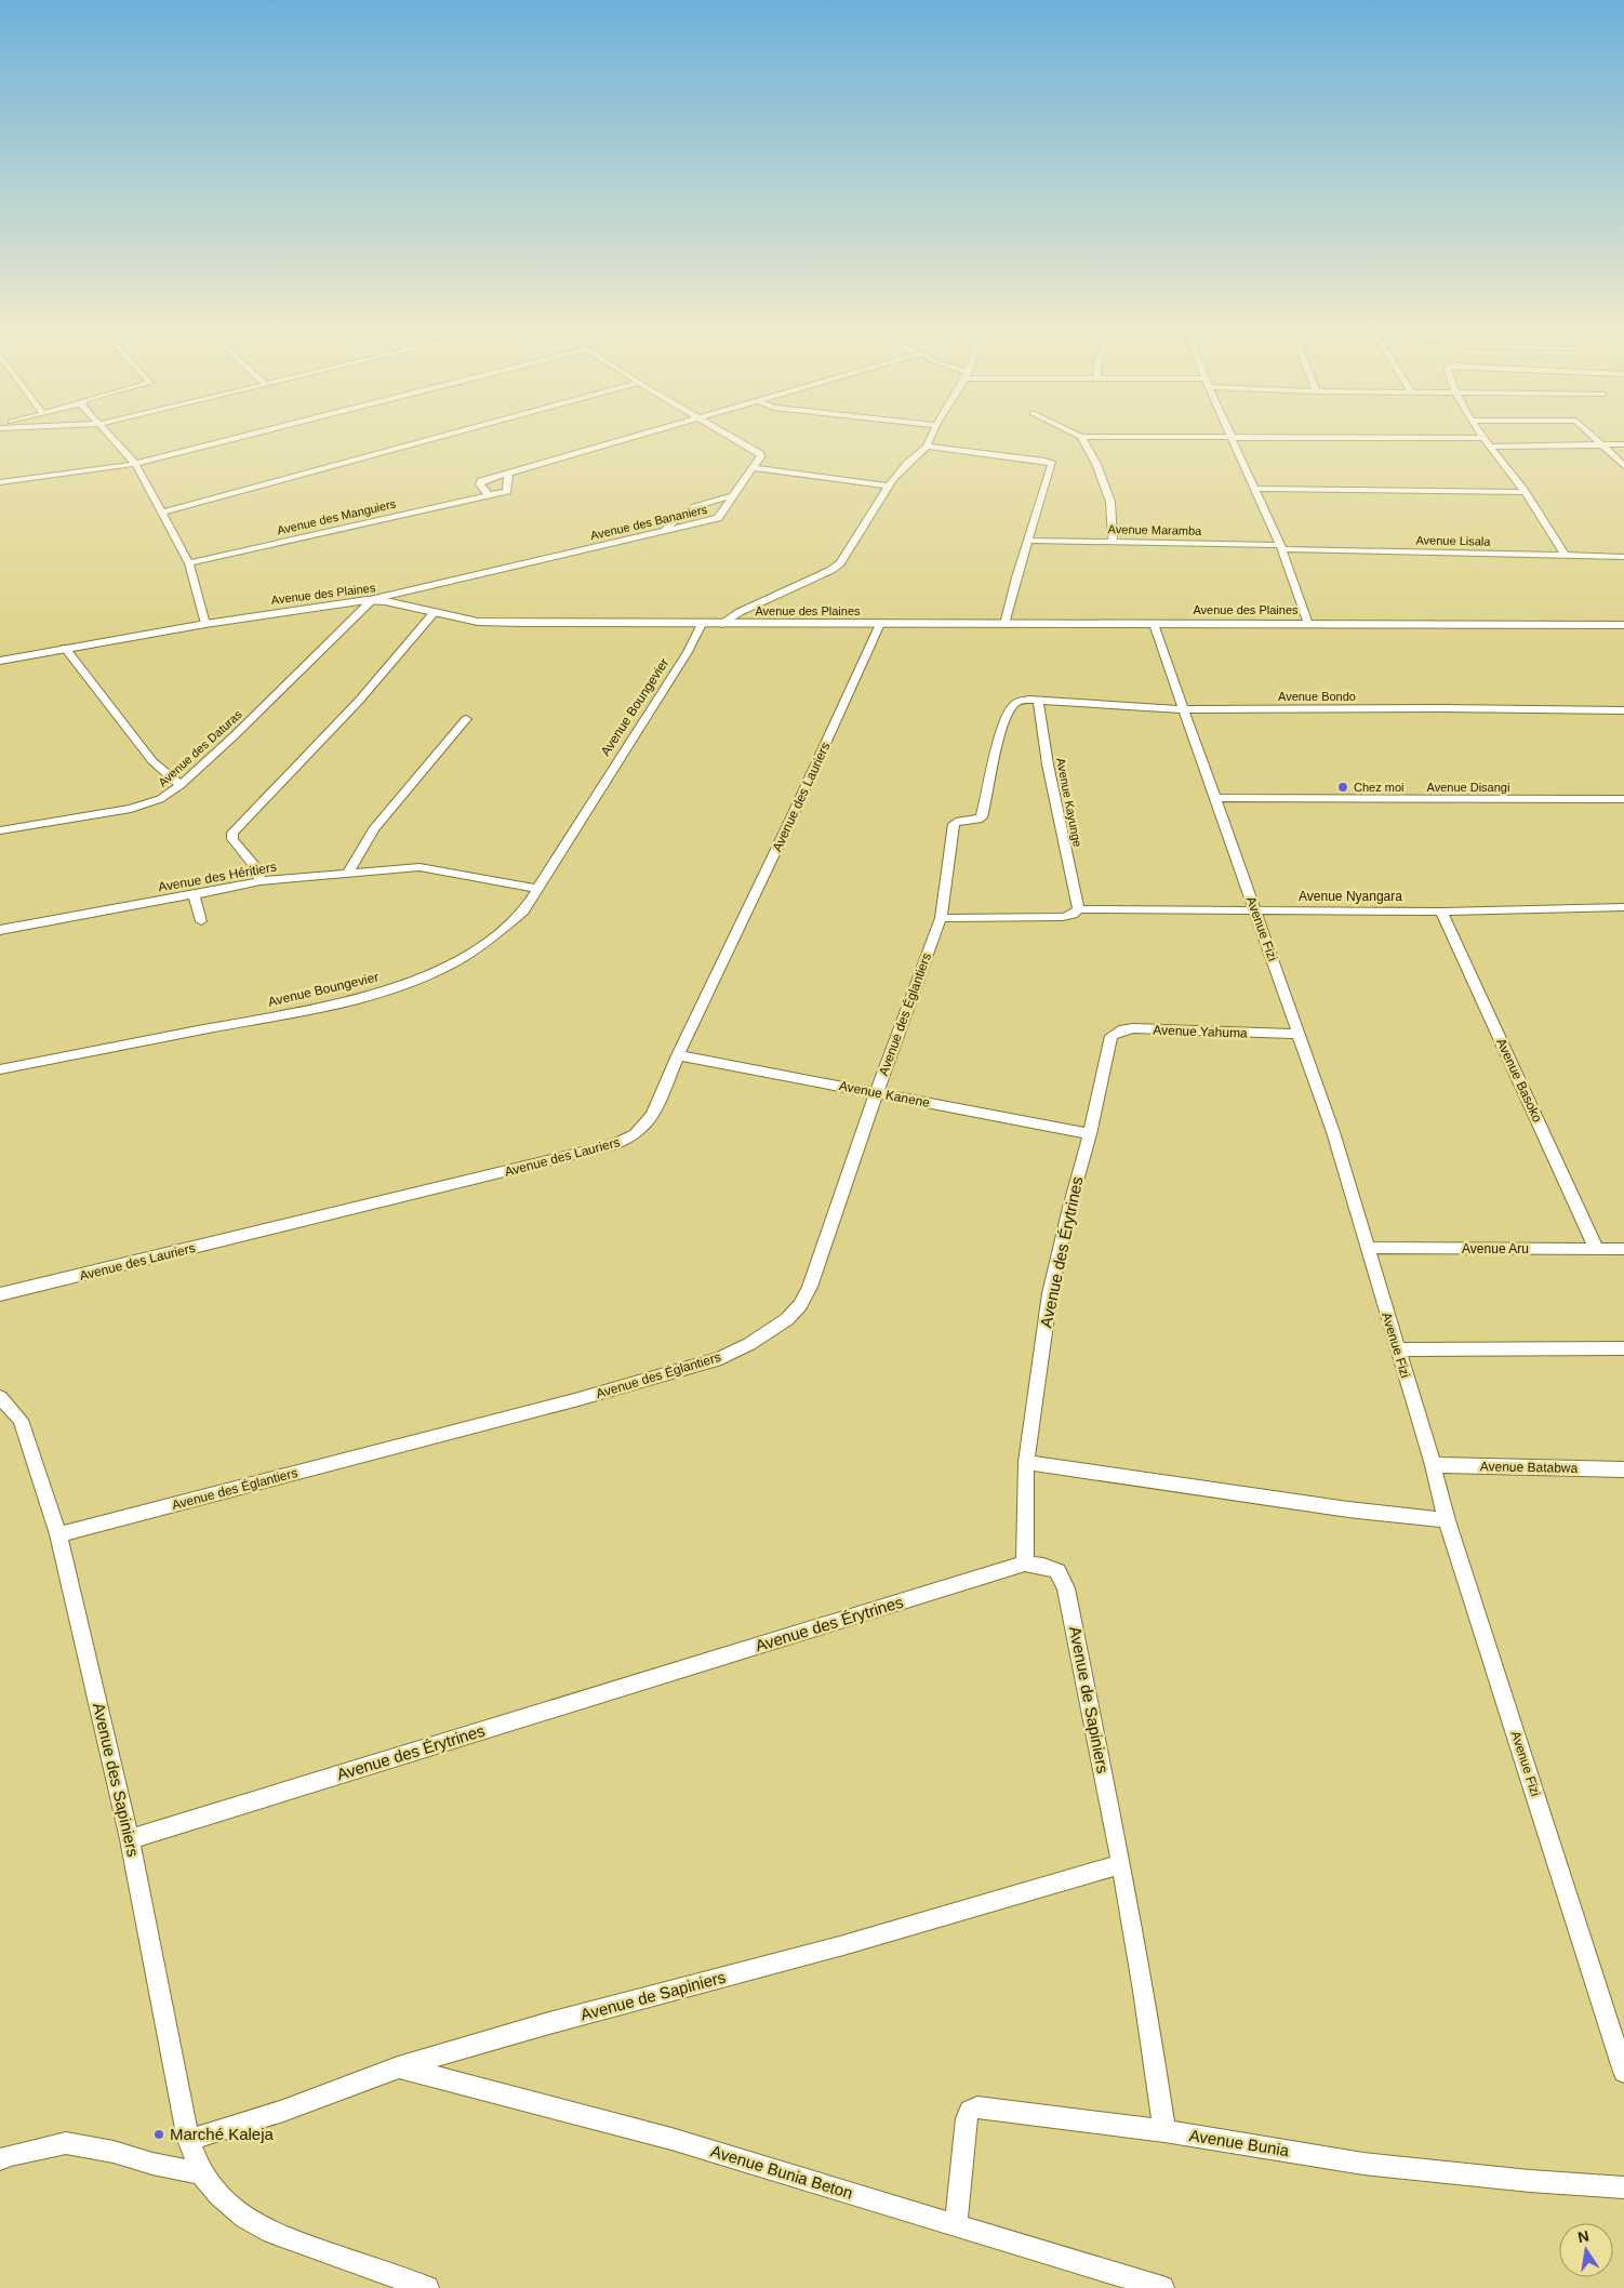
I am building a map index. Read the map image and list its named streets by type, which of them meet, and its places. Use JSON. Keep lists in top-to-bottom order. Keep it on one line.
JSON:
{"streets":{"street":["Avenue des Manguiers","Avenue des Bananiers","Avenue Maramba","Avenue Lisala","Avenue des Plaines","Avenue Bondo","Avenue Boungevier","Avenue des Daturas","Avenue Disangi","Avenue des Lauriers","Avenue Kayunge","Avenue des Héritiers","Avenue Nyangara","Avenue Fizi","Avenue des Églantiers","Avenue Yahuma","Avenue Basoko","Avenue Kanene","Avenue Aru","Avenue des Érytrines","Avenue Batabwa","Avenue de Sapiniers","Avenue des Sapiniers","Avenue Bunia","Avenue Bunia Beton"]},"crossings":[["Avenue des Bananiers","Avenue des Plaines"],["Avenue des Bananiers","Avenue des Daturas"],["Avenue Maramba","Avenue Lisala"],["Avenue des Plaines","Avenue Boungevier"],["Avenue des Plaines","Avenue des Daturas"],["Avenue des Plaines","Avenue des Lauriers"],["Avenue des Plaines","Avenue Fizi"],["Avenue Bondo","Avenue Kayunge"],["Avenue Bondo","Avenue Fizi"],["Avenue Bondo","Avenue des Églantiers"],["Avenue Boungevier","Avenue des Héritiers"],["Avenue Disangi","Avenue Fizi"],["Avenue des Lauriers","Avenue Kanene"],["Avenue Kayunge","Avenue Nyangara"],["Avenue Nyangara","Avenue Fizi"],["Avenue Nyangara","Avenue des Églantiers"],["Avenue Nyangara","Avenue Basoko"],["Avenue Fizi","Avenue Yahuma"],["Avenue Fizi","Avenue Aru"],["Avenue Fizi","Avenue Batabwa"],["Avenue des Églantiers","Avenue Kanene"],["Avenue des Églantiers","Avenue des Sapiniers"],["Avenue Yahuma","Avenue des Érytrines"],["Avenue Basoko","Avenue Aru"],["Avenue Kanene","Avenue des Érytrines"],["Avenue des Érytrines","Avenue de Sapiniers"],["Avenue des Érytrines","Avenue des Sapiniers"],["Avenue de Sapiniers","Avenue des Sapiniers"],["Avenue de Sapiniers","Avenue Bunia"],["Avenue de Sapiniers","Avenue Bunia Beton"],["Avenue Bunia","Avenue Bunia Beton"]],"places":["Chez moi","Marché Kaleja"],"north":"top"}
